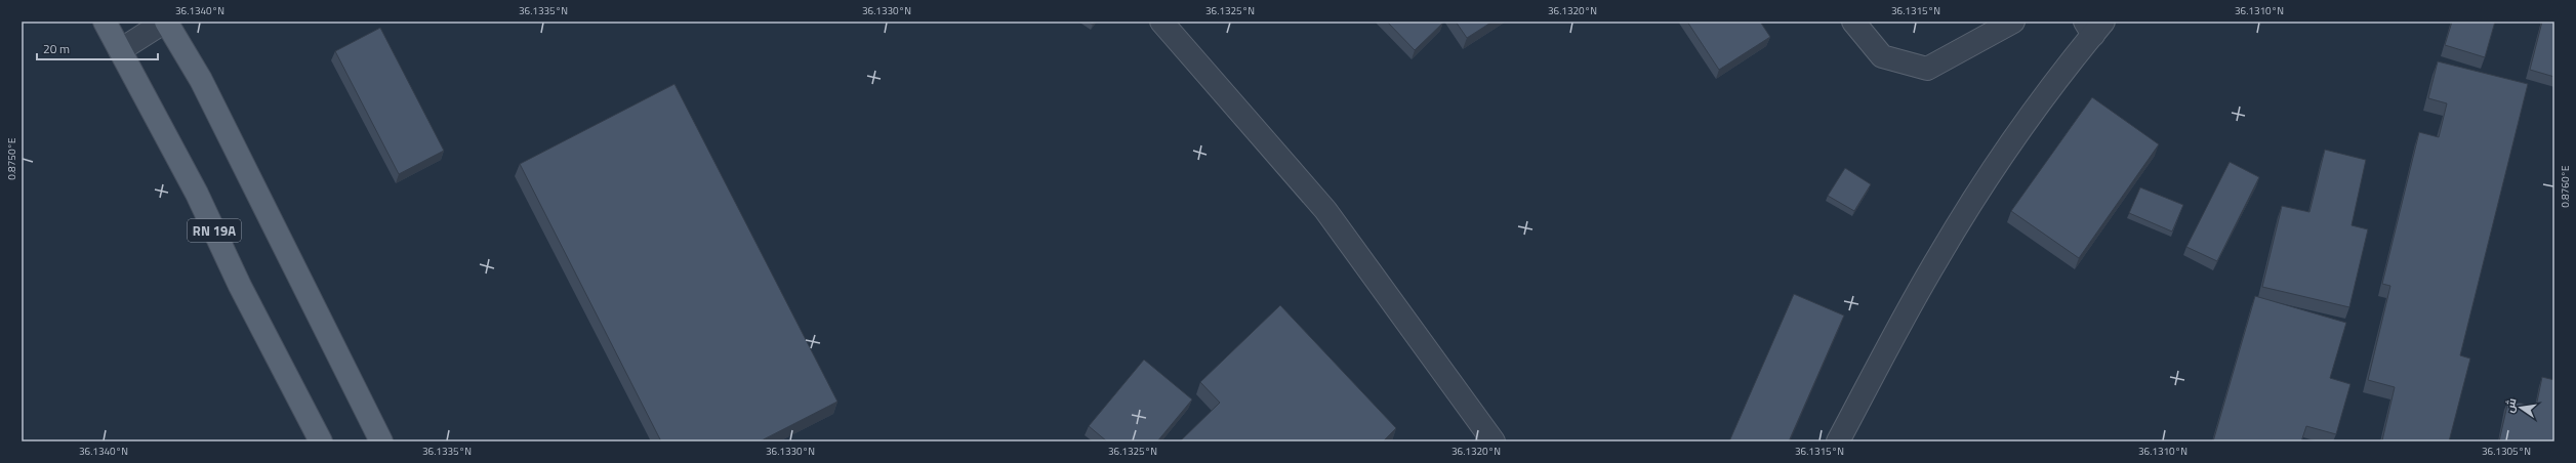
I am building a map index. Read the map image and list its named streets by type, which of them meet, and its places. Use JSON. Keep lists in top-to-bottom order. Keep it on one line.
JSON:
{"streets":{"main road":["RN 19A"]},"scale_bar":"20 m","north":"left","coordinates":["36.1340°N","36.1335°N","36.1330°N","36.1325°N","36.1320°N","36.1315°N","36.1310°N","0.8750°E","0.8760°E","36.1305°N"]}
